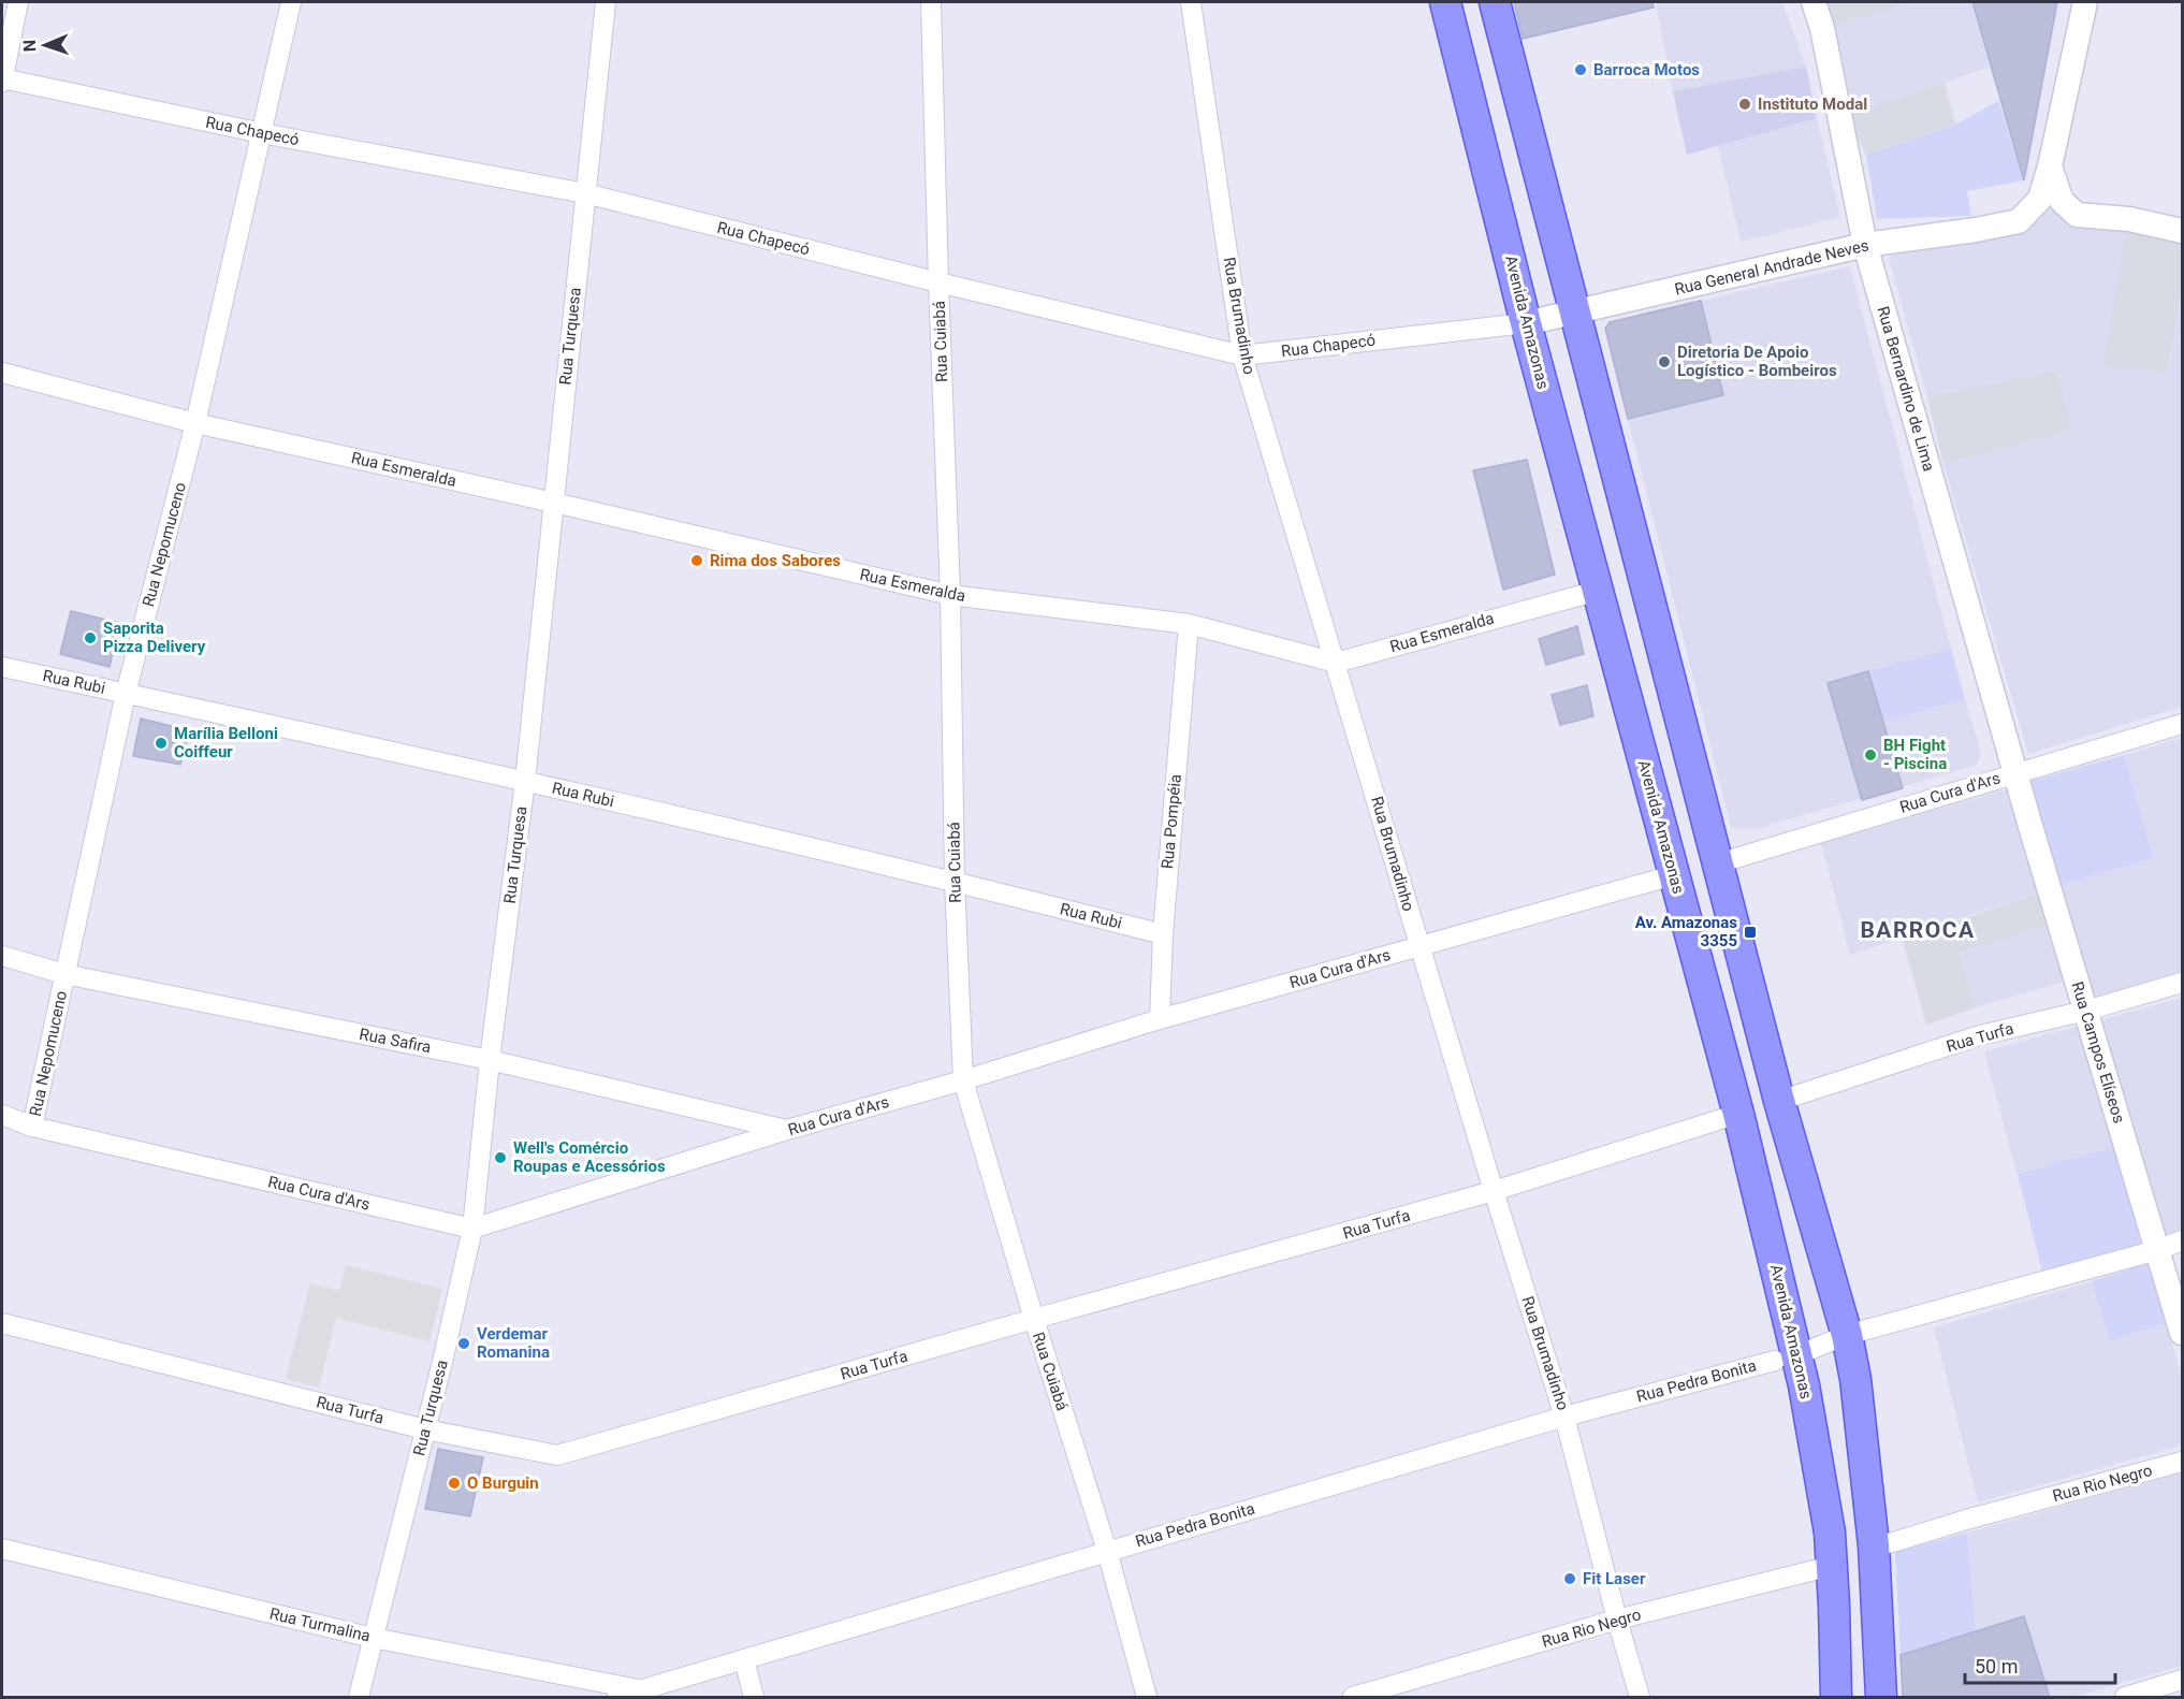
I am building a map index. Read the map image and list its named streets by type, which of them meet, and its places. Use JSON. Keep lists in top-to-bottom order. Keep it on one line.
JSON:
{"streets":{"main road":["Avenida Amazonas"],"street":["Rua Chapecó","Rua General Andrade Neves","Rua Brumadinho","Rua Turquesa","Rua Cuiabá","Rua Bernardino de Lima","Rua Esmeralda","Rua Nepomuceno","Rua Rubi","Rua Cura d'Ars","Rua Pompéia","Rua Turfa","Rua Safira","Rua Campos Elíseos","Rua Pedra Bonita","Rua Rio Negro","Rua Turmalina"]},"crossings":[["Rua Chapecó","Rua General Andrade Neves"],["Rua Chapecó","Rua Brumadinho"],["Rua Chapecó","Avenida Amazonas"],["Rua Chapecó","Rua Turquesa"],["Rua Chapecó","Rua Cuiabá"],["Rua Chapecó","Rua Nepomuceno"],["Rua General Andrade Neves","Avenida Amazonas"],["Rua General Andrade Neves","Rua Bernardino de Lima"],["Rua Brumadinho","Rua Esmeralda"],["Rua Brumadinho","Rua Cura d'Ars"],["Rua Brumadinho","Rua Turfa"],["Rua Brumadinho","Rua Pedra Bonita"],["Rua Brumadinho","Rua Rio Negro"],["Avenida Amazonas","Rua Esmeralda"],["Avenida Amazonas","Rua Cura d'Ars"],["Avenida Amazonas","Rua Turfa"],["Avenida Amazonas","Rua Pedra Bonita"],["Avenida Amazonas","Rua Rio Negro"],["Rua Turquesa","Rua Esmeralda"],["Rua Turquesa","Rua Rubi"],["Rua Turquesa","Rua Cura d'Ars"],["Rua Turquesa","Rua Turfa"],["Rua Turquesa","Rua Safira"],["Rua Turquesa","Rua Turmalina"],["Rua Cuiabá","Rua Esmeralda"],["Rua Cuiabá","Rua Rubi"],["Rua Cuiabá","Rua Cura d'Ars"],["Rua Cuiabá","Rua Turfa"],["Rua Cuiabá","Rua Pedra Bonita"],["Rua Bernardino de Lima","Rua Cura d'Ars"],["Rua Bernardino de Lima","Rua Campos Elíseos"],["Rua Esmeralda","Rua Nepomuceno"],["Rua Esmeralda","Rua Pompéia"],["Rua Nepomuceno","Rua Rubi"],["Rua Nepomuceno","Rua Cura d'Ars"],["Rua Nepomuceno","Rua Safira"],["Rua Rubi","Rua Pompéia"],["Rua Cura d'Ars","Rua Pompéia"],["Rua Cura d'Ars","Rua Safira"],["Rua Cura d'Ars","Rua Campos Elíseos"],["Rua Turfa","Rua Campos Elíseos"],["Rua Campos Elíseos","Rua Pedra Bonita"],["Rua Pedra Bonita","Rua Turmalina"]],"districts":["BARROCA"],"places":{"other":["Barroca Motos","Instituto Modal","Diretoria De Apoio Logístico - Bombeiros","Rima dos Sabores","Saporita Pizza Delivery","Marília Belloni Coiffeur","BH Fight - Piscina","Well's Comércio Roupas e Acessórios","Verdemar Romanina","O Burguin","Fit Laser"],"transit":["Av. Amazonas 3355"]},"scale_bar":"50 m","north":"left"}
